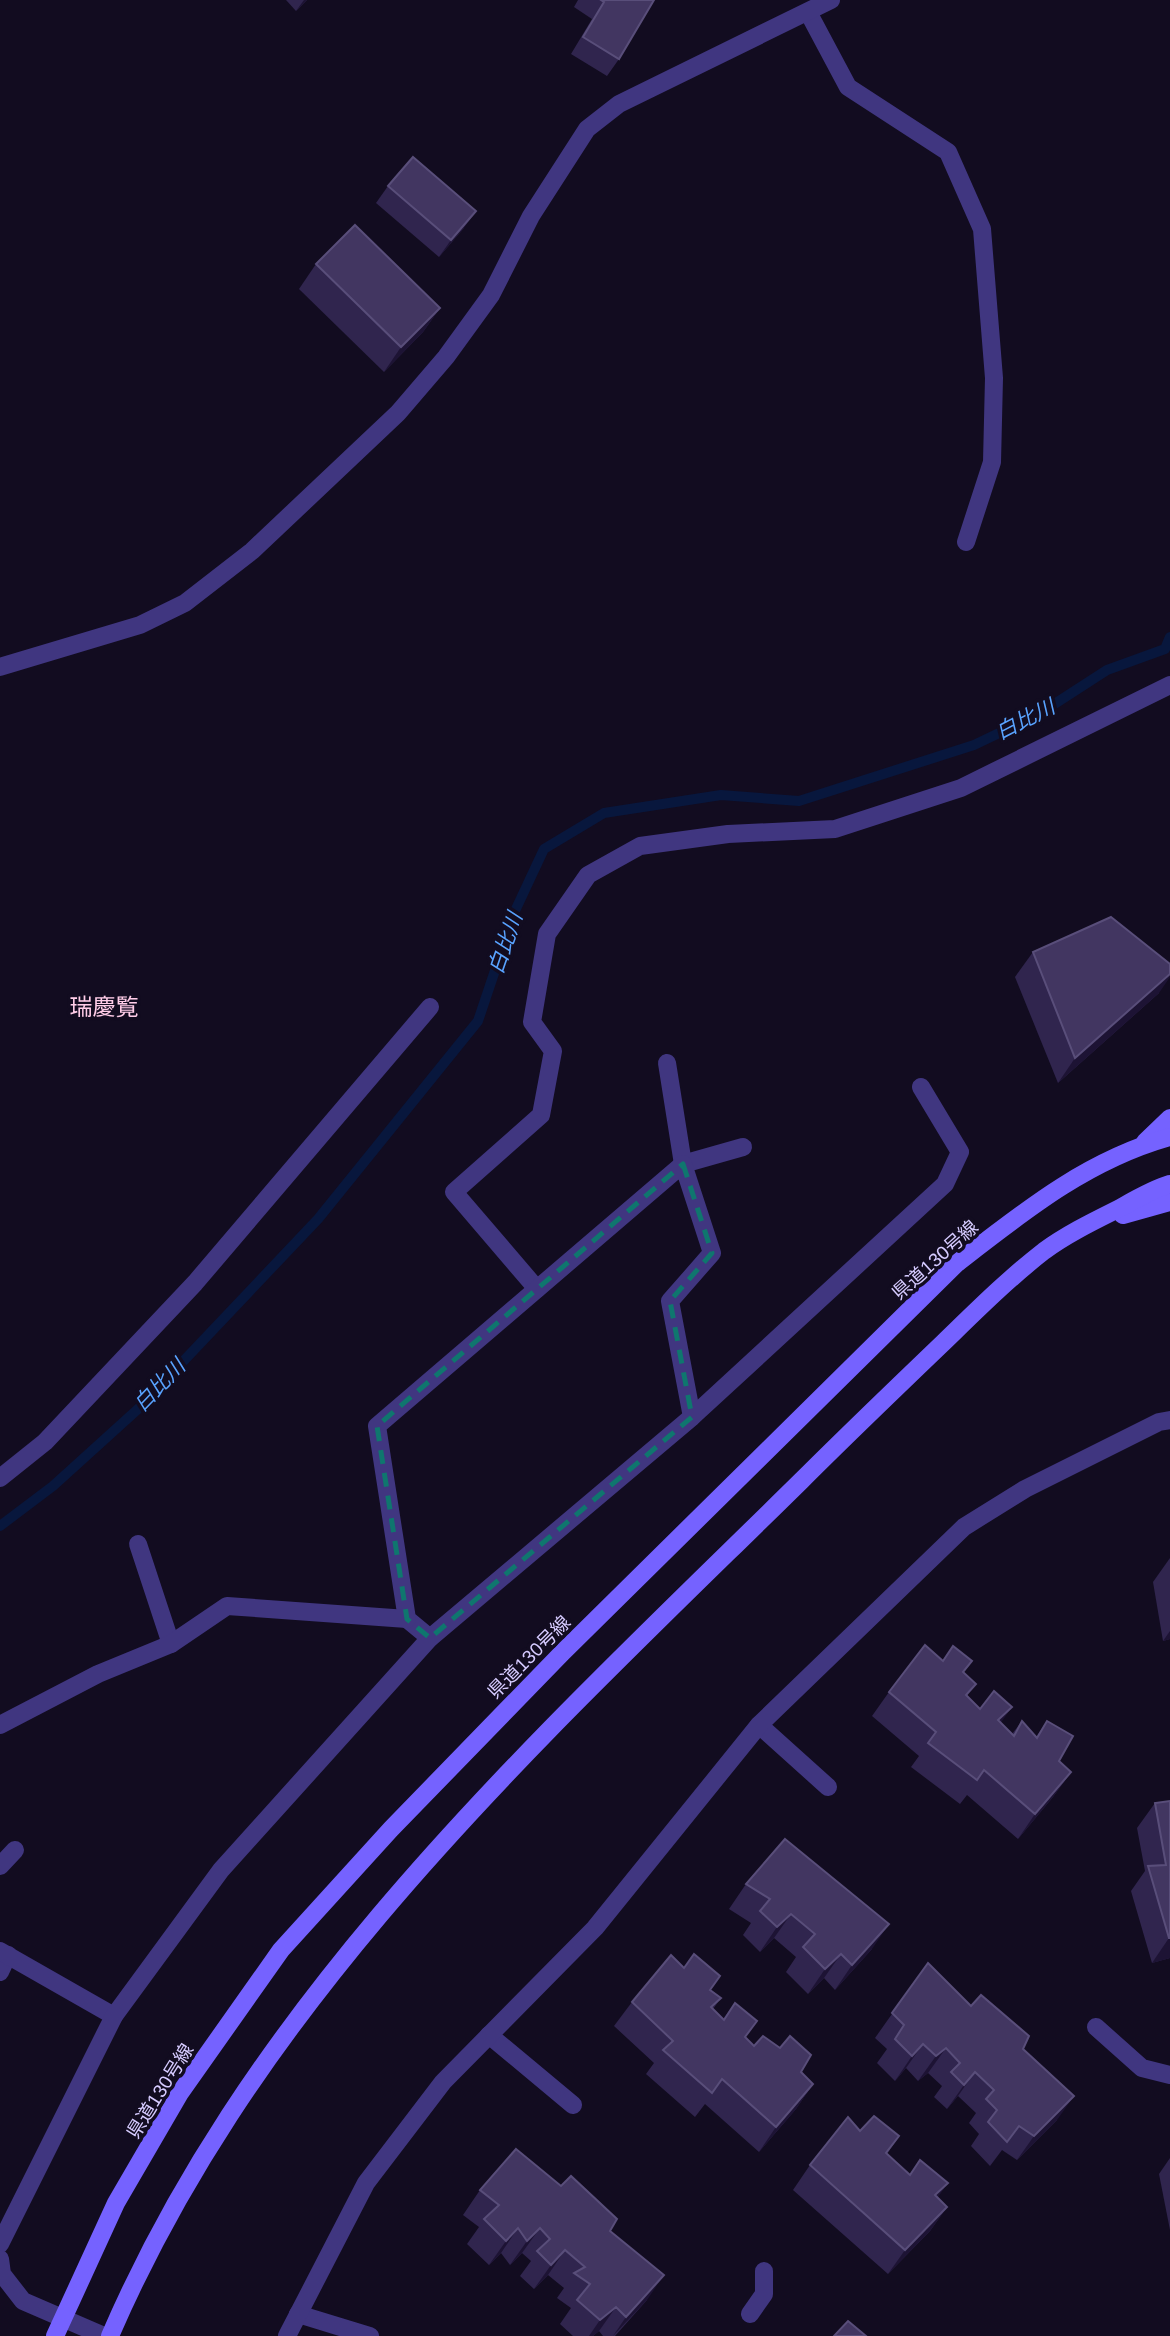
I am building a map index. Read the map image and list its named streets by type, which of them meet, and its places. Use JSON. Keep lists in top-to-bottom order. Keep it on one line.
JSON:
{"streets":{"main road":["県道130号線"]},"districts":["瑞慶覧"],"water":["白比川"]}
